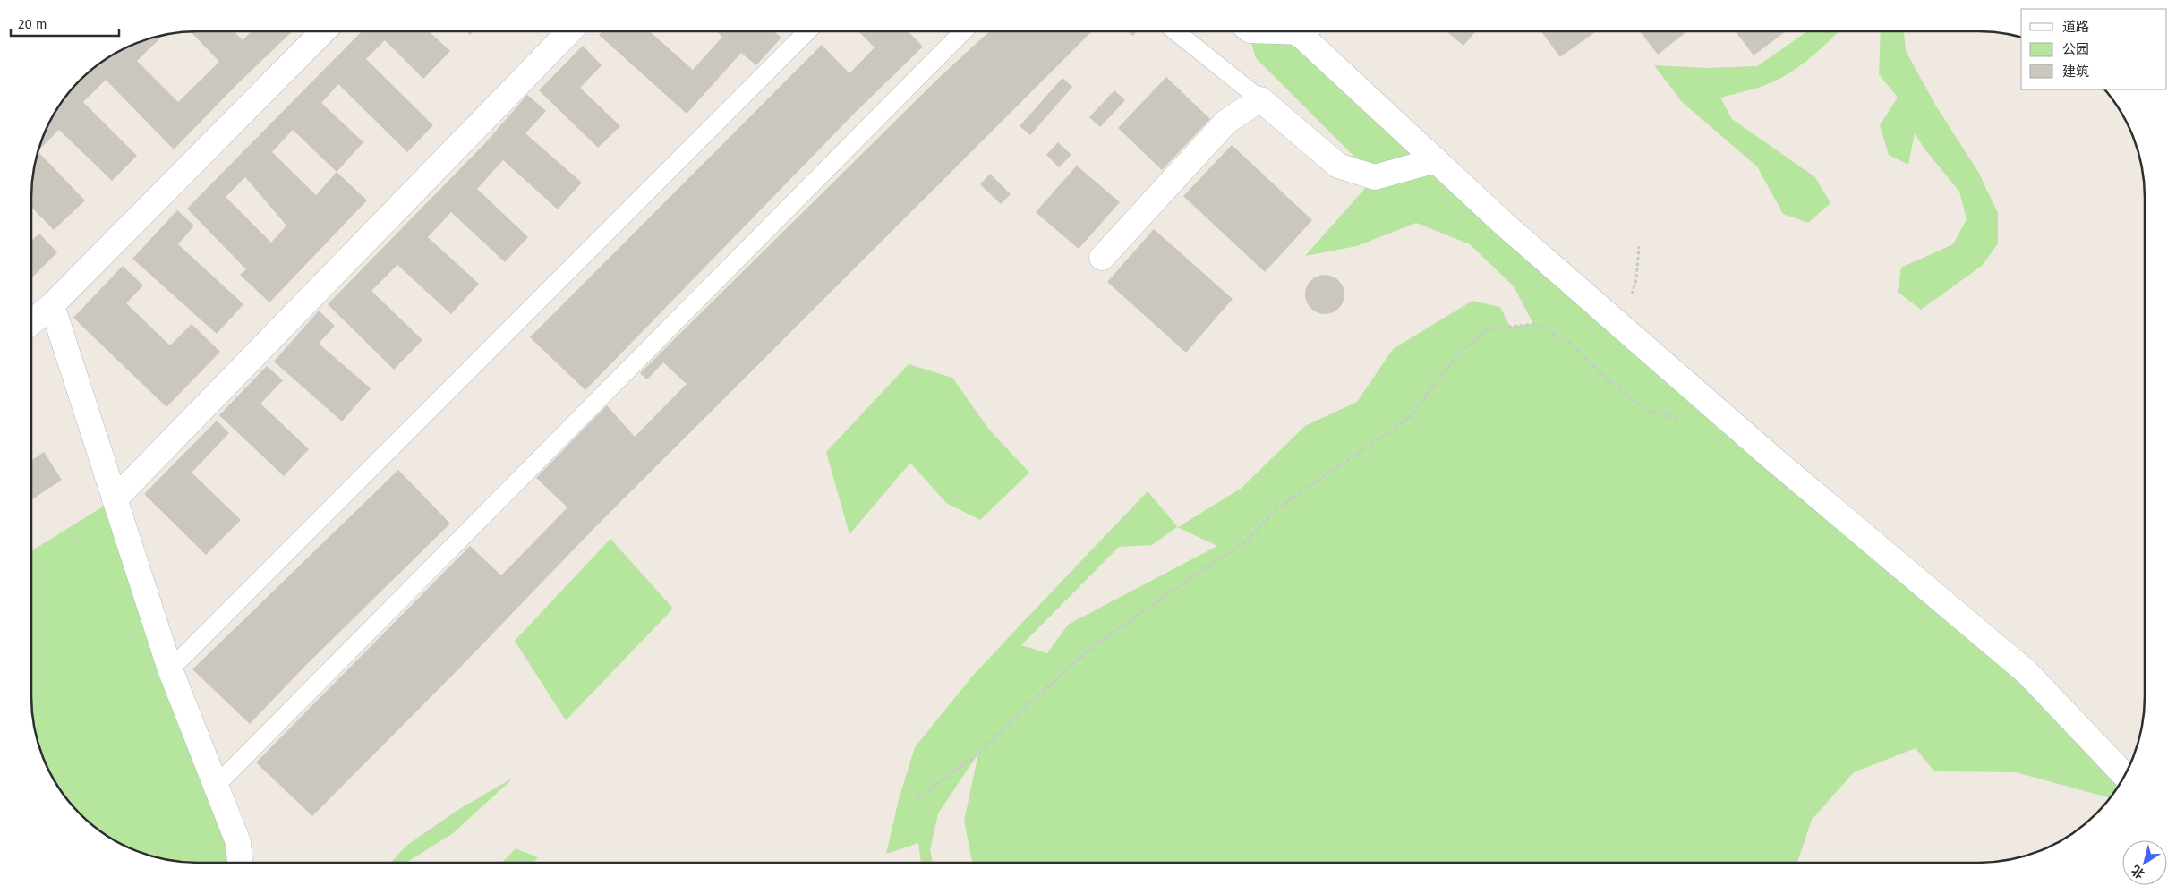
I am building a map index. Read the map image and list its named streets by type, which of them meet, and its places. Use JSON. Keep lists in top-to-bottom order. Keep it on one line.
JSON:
{"legend":["道路","公园","建筑"],"scale_bar":"20 m","north":"bottom left"}
